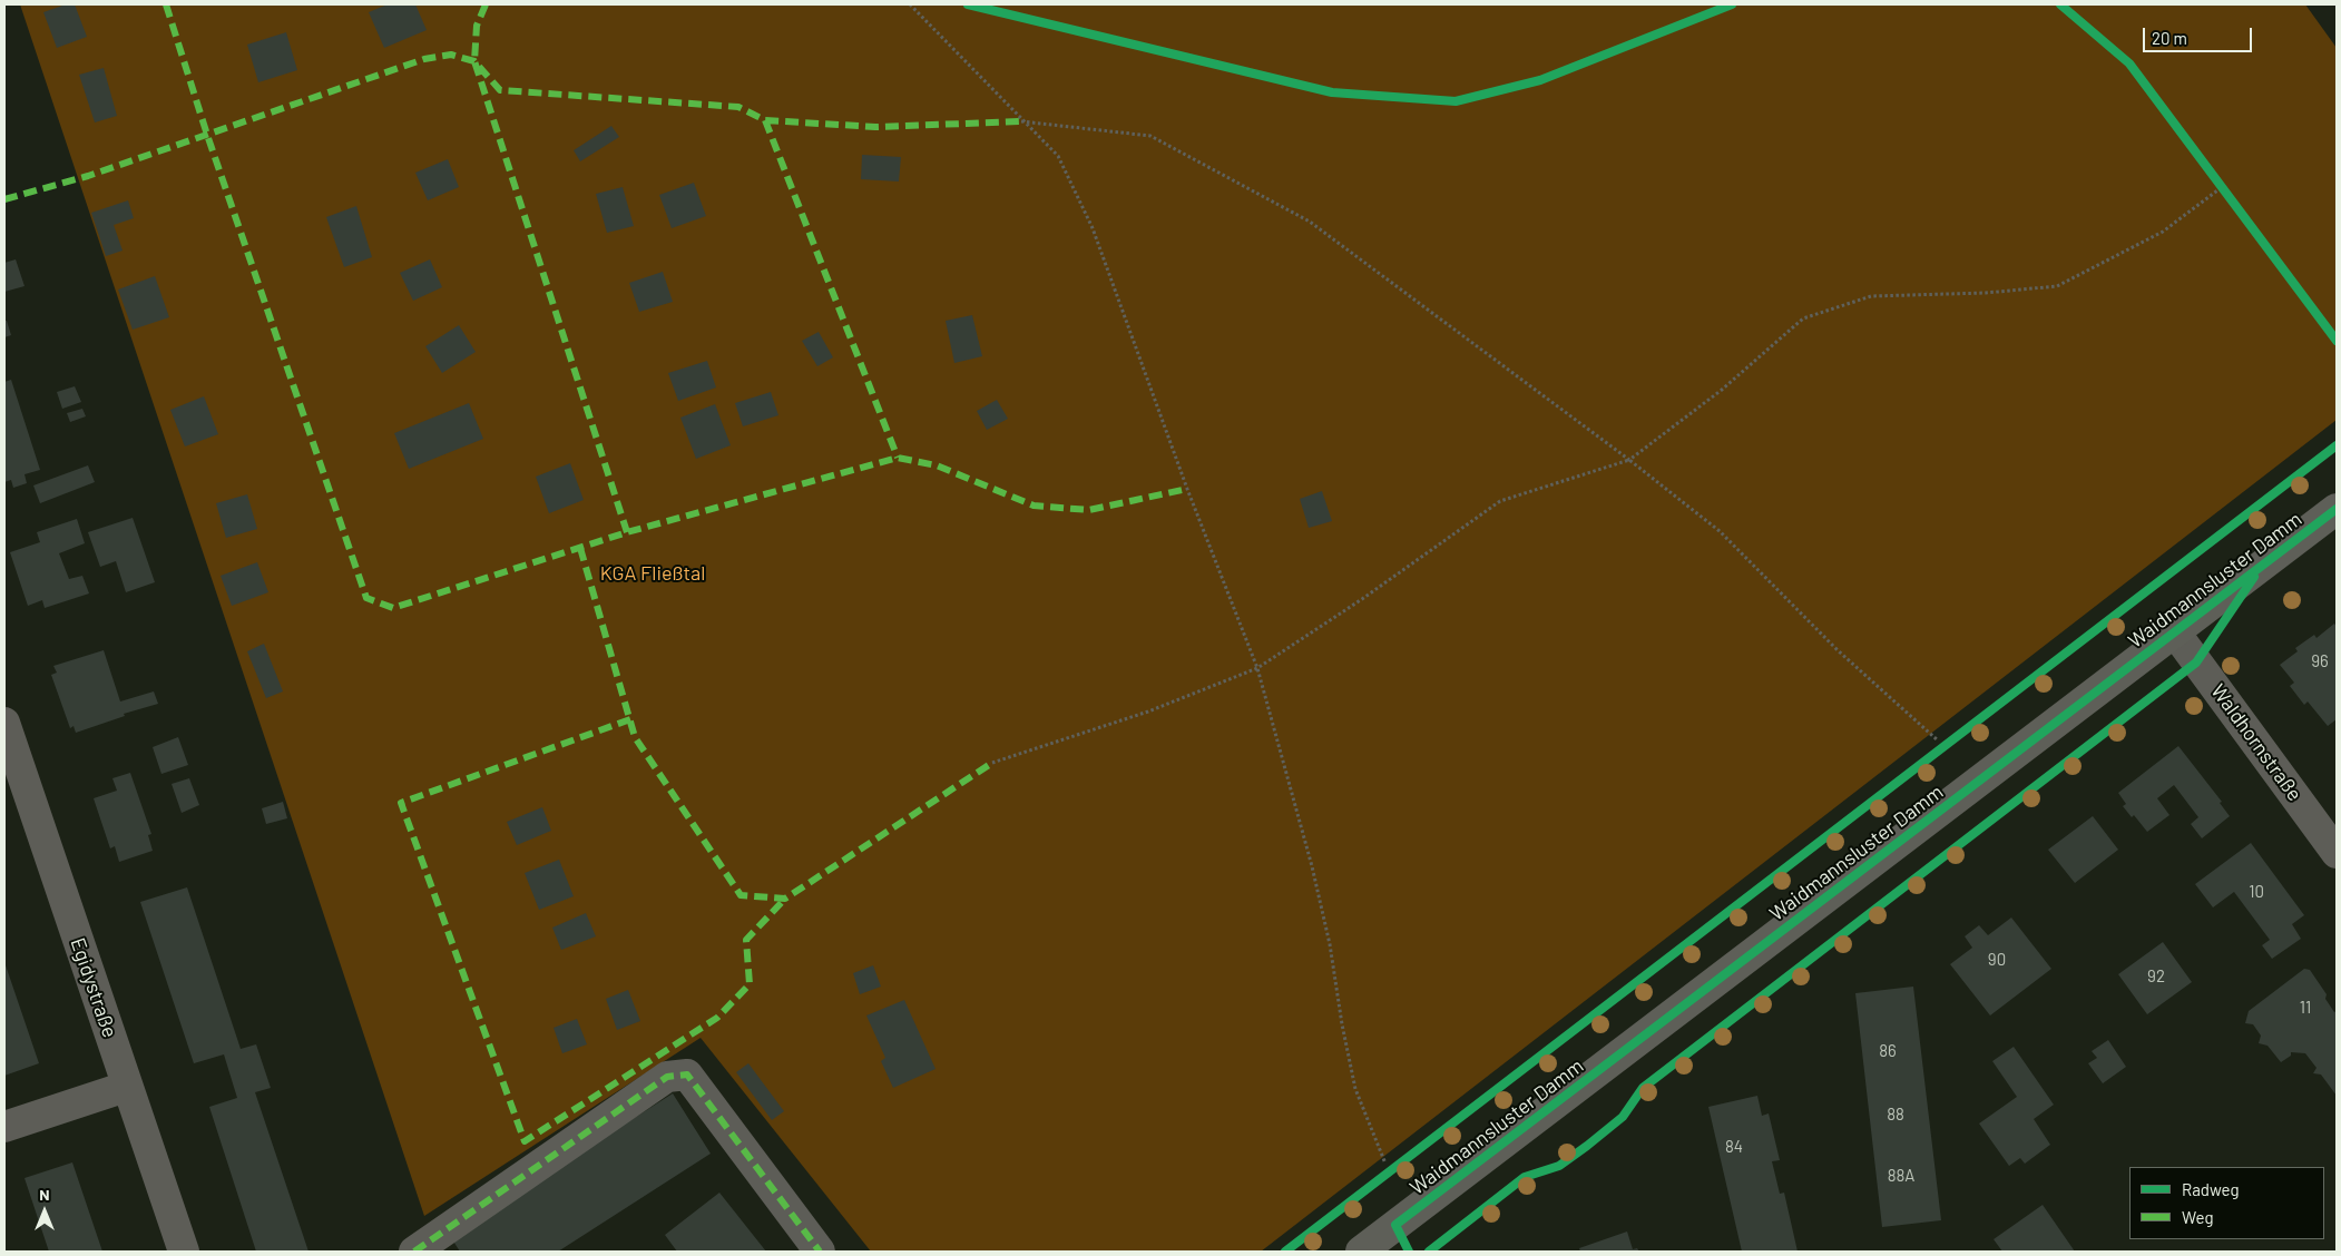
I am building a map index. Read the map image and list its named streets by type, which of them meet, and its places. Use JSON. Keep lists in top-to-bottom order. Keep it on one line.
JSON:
{"streets":{"main road":["Waidmannsluster Damm"],"street":["Waldhornstraße","Egidystraße"]},"crossings":[["Waidmannsluster Damm","Waldhornstraße"]],"parks":["KGA Fließtal"],"house_numbers":["96","10","90","92","11","86","88","84","88A"],"legend":["Radweg","Weg"],"scale_bar":"20 m","north":"top"}
